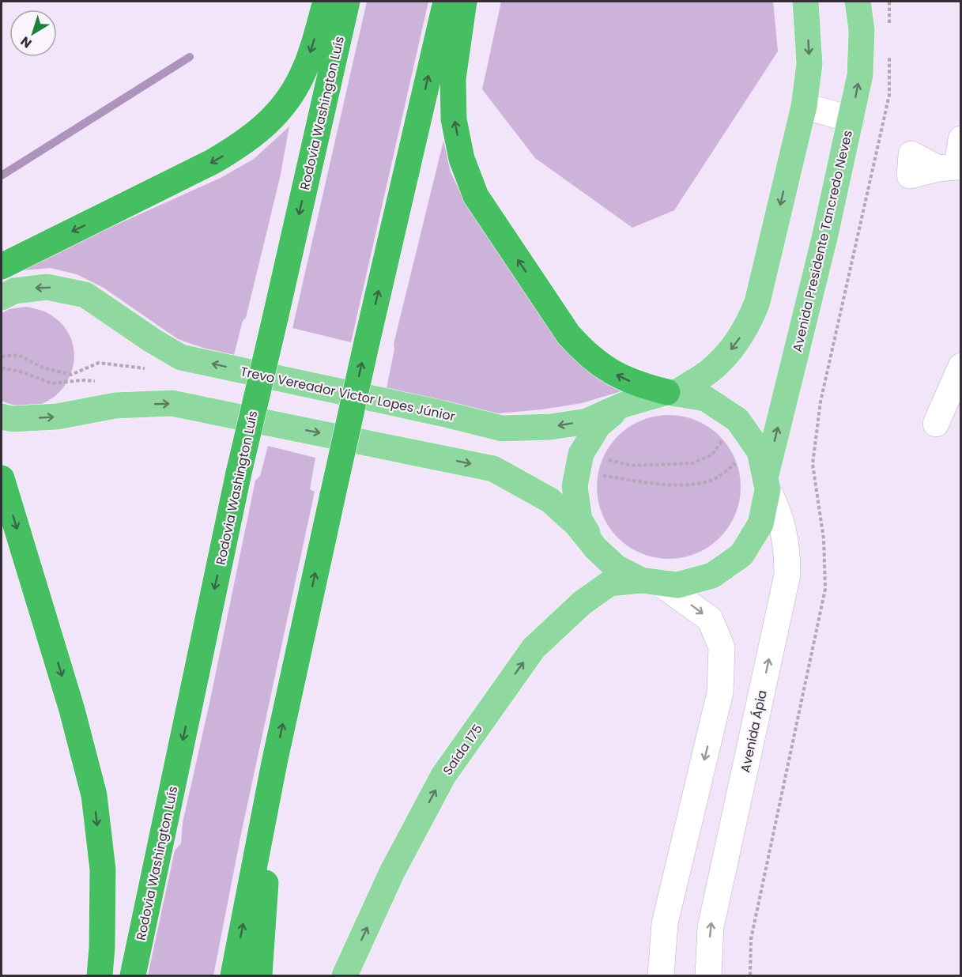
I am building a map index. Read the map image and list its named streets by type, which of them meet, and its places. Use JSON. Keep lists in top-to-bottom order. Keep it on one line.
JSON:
{"streets":{"highway":["Rodovia Washington Luís"],"main road":["Avenida Presidente Tancredo Neves","Trevo Vereador Victor Lopes Júnior","Saída 175"],"street":["Avenida Ápia"]},"crossings":[["Avenida Presidente Tancredo Neves","Trevo Vereador Victor Lopes Júnior"],["Avenida Presidente Tancredo Neves","Avenida Ápia"],["Trevo Vereador Victor Lopes Júnior","Avenida Ápia"],["Trevo Vereador Victor Lopes Júnior","Saída 175"]],"one_way":["Avenida Ápia","Saída 175"],"north":"bottom left"}
